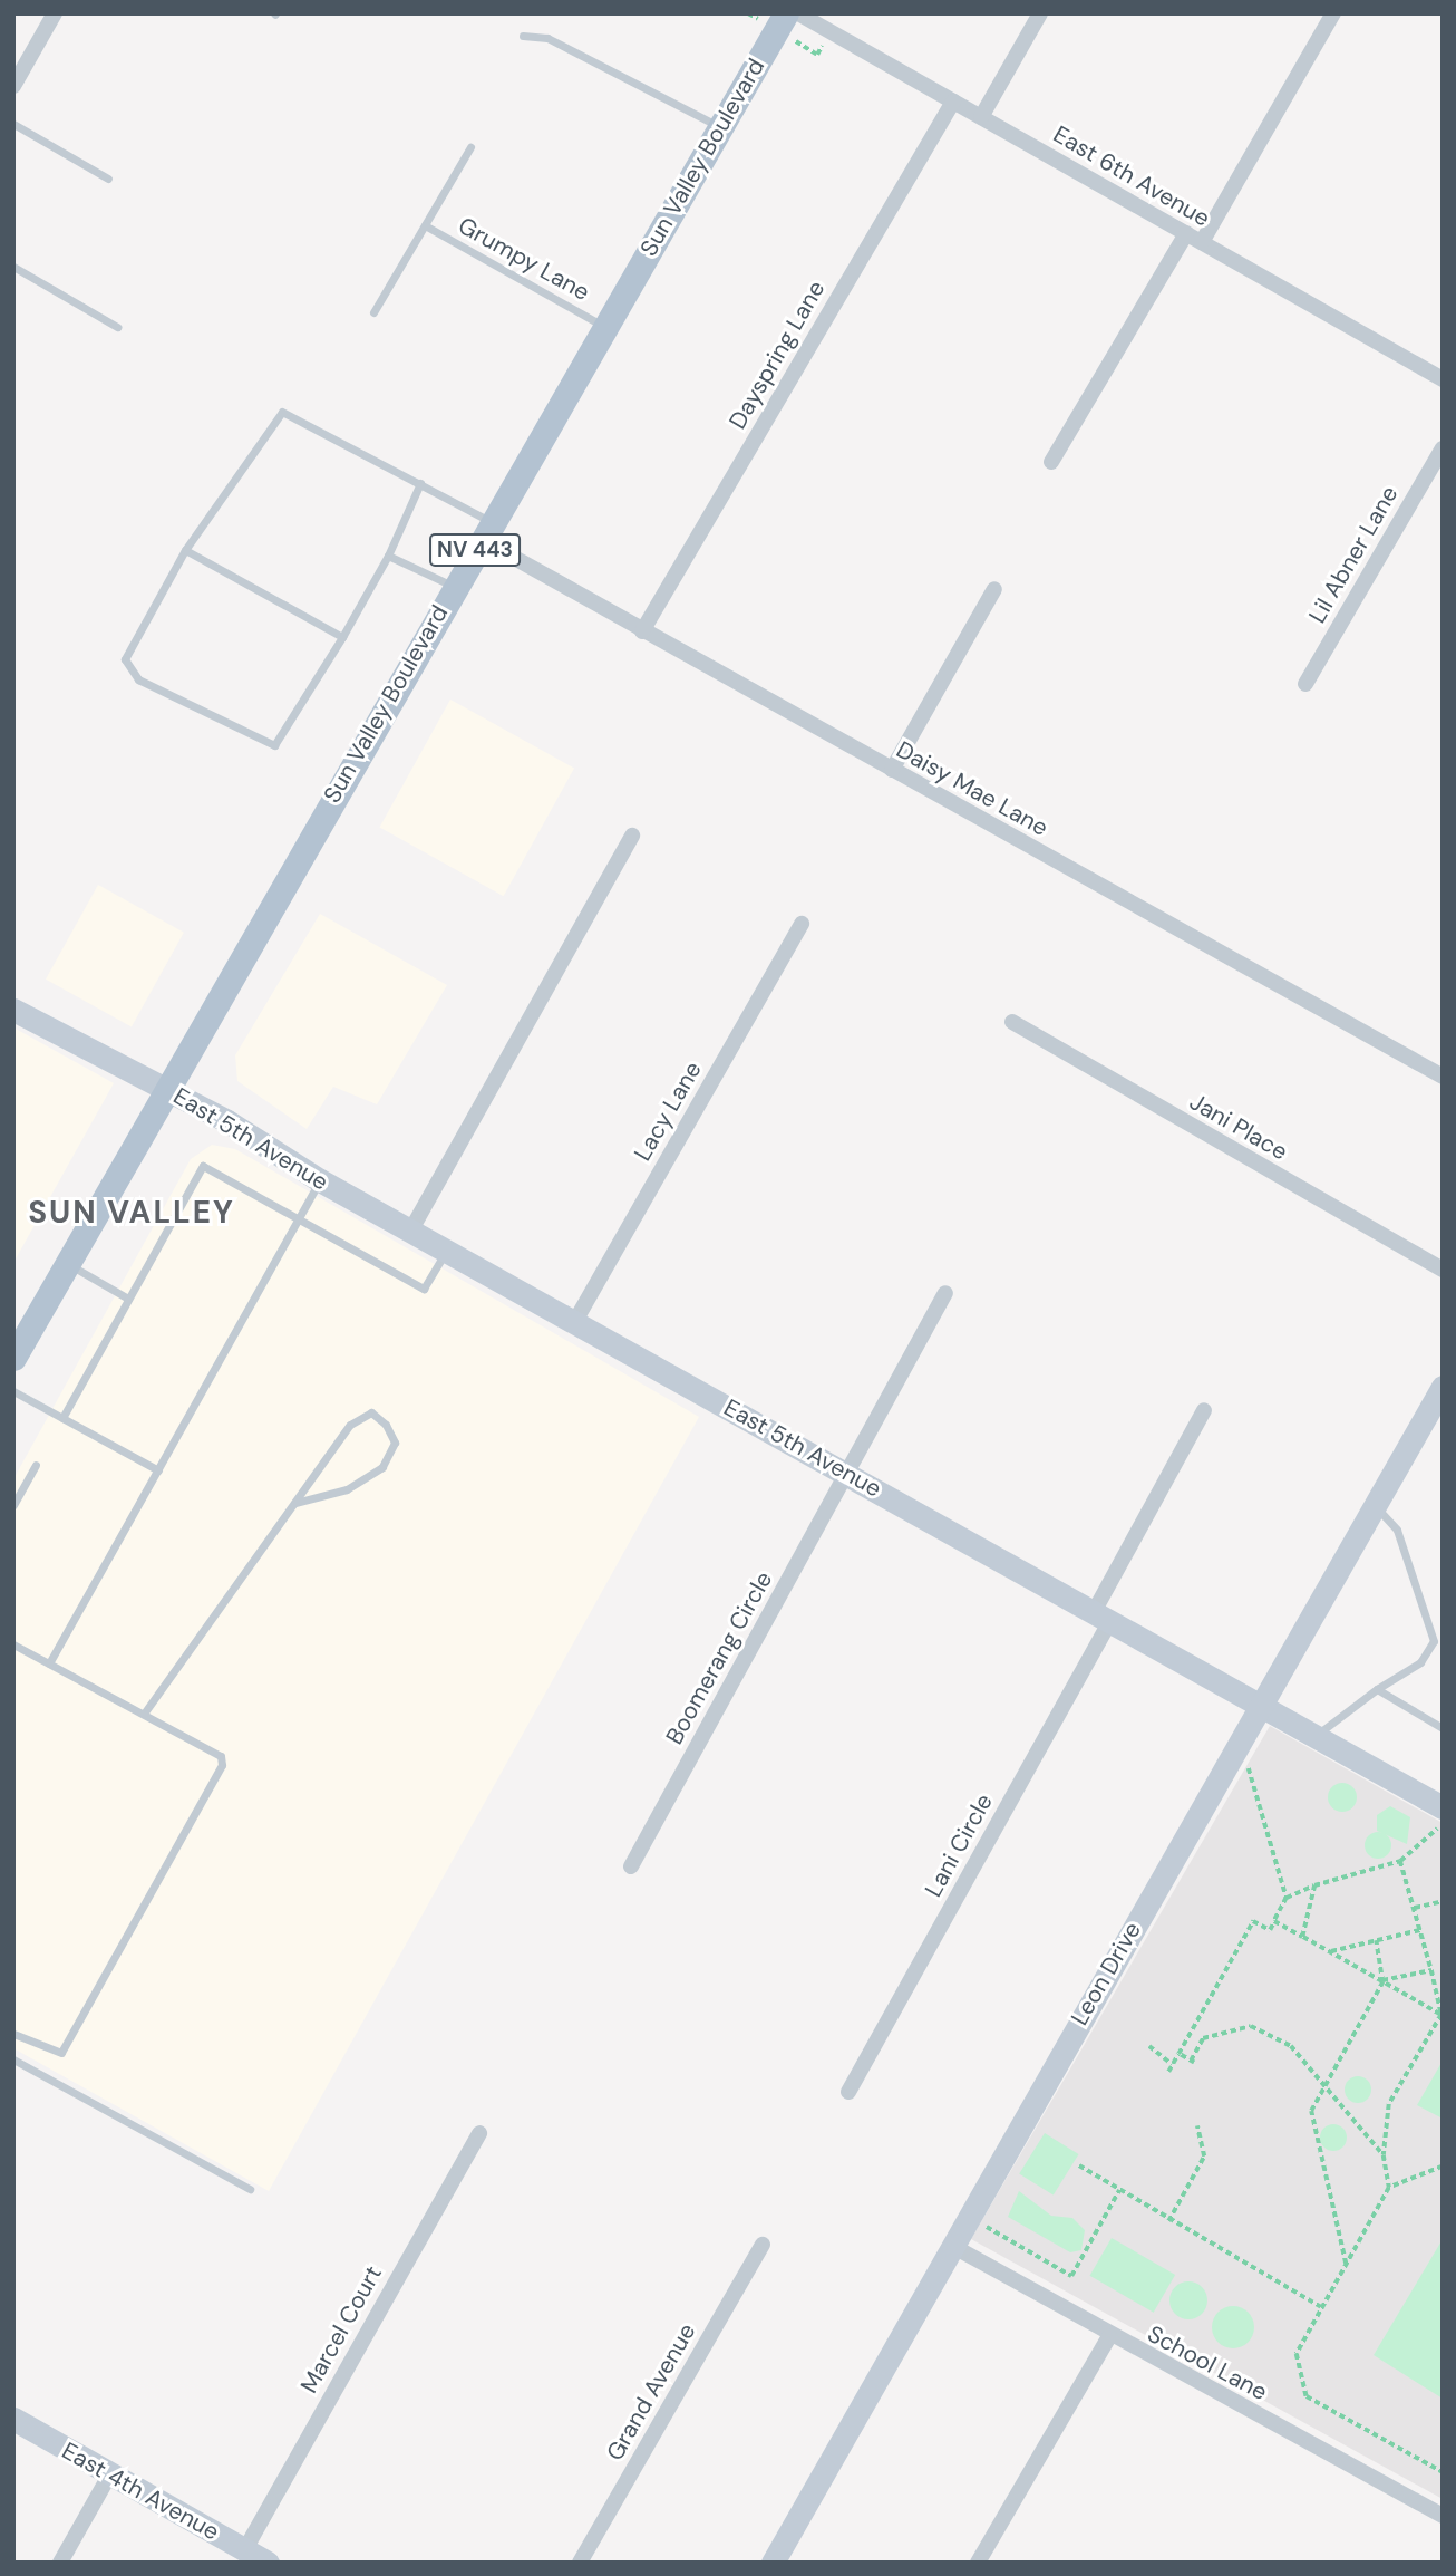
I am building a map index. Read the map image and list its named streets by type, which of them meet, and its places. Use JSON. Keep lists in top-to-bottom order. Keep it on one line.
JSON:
{"streets":{"main road":["Sun Valley Boulevard","NV 443"],"street":["East 6th Avenue","Dayspring Lane","Lil Abner Lane","Daisy Mae Lane","Lacy Lane","Jani Place","East 5th Avenue","Boomerang Circle","Lani Circle","Leon Drive","Marcel Court","School Lane","Grand Avenue","East 4th Avenue"],"lane":["Grumpy Lane"]},"crossings":[["Sun Valley Boulevard","Grumpy Lane"],["Sun Valley Boulevard","Daisy Mae Lane"],["Sun Valley Boulevard","East 5th Avenue"],["East 6th Avenue","Dayspring Lane"],["Dayspring Lane","Daisy Mae Lane"],["Lacy Lane","East 5th Avenue"],["East 5th Avenue","Boomerang Circle"],["East 5th Avenue","Lani Circle"],["East 5th Avenue","Leon Drive"],["Leon Drive","School Lane"],["Marcel Court","East 4th Avenue"]],"districts":["SUN VALLEY"]}
